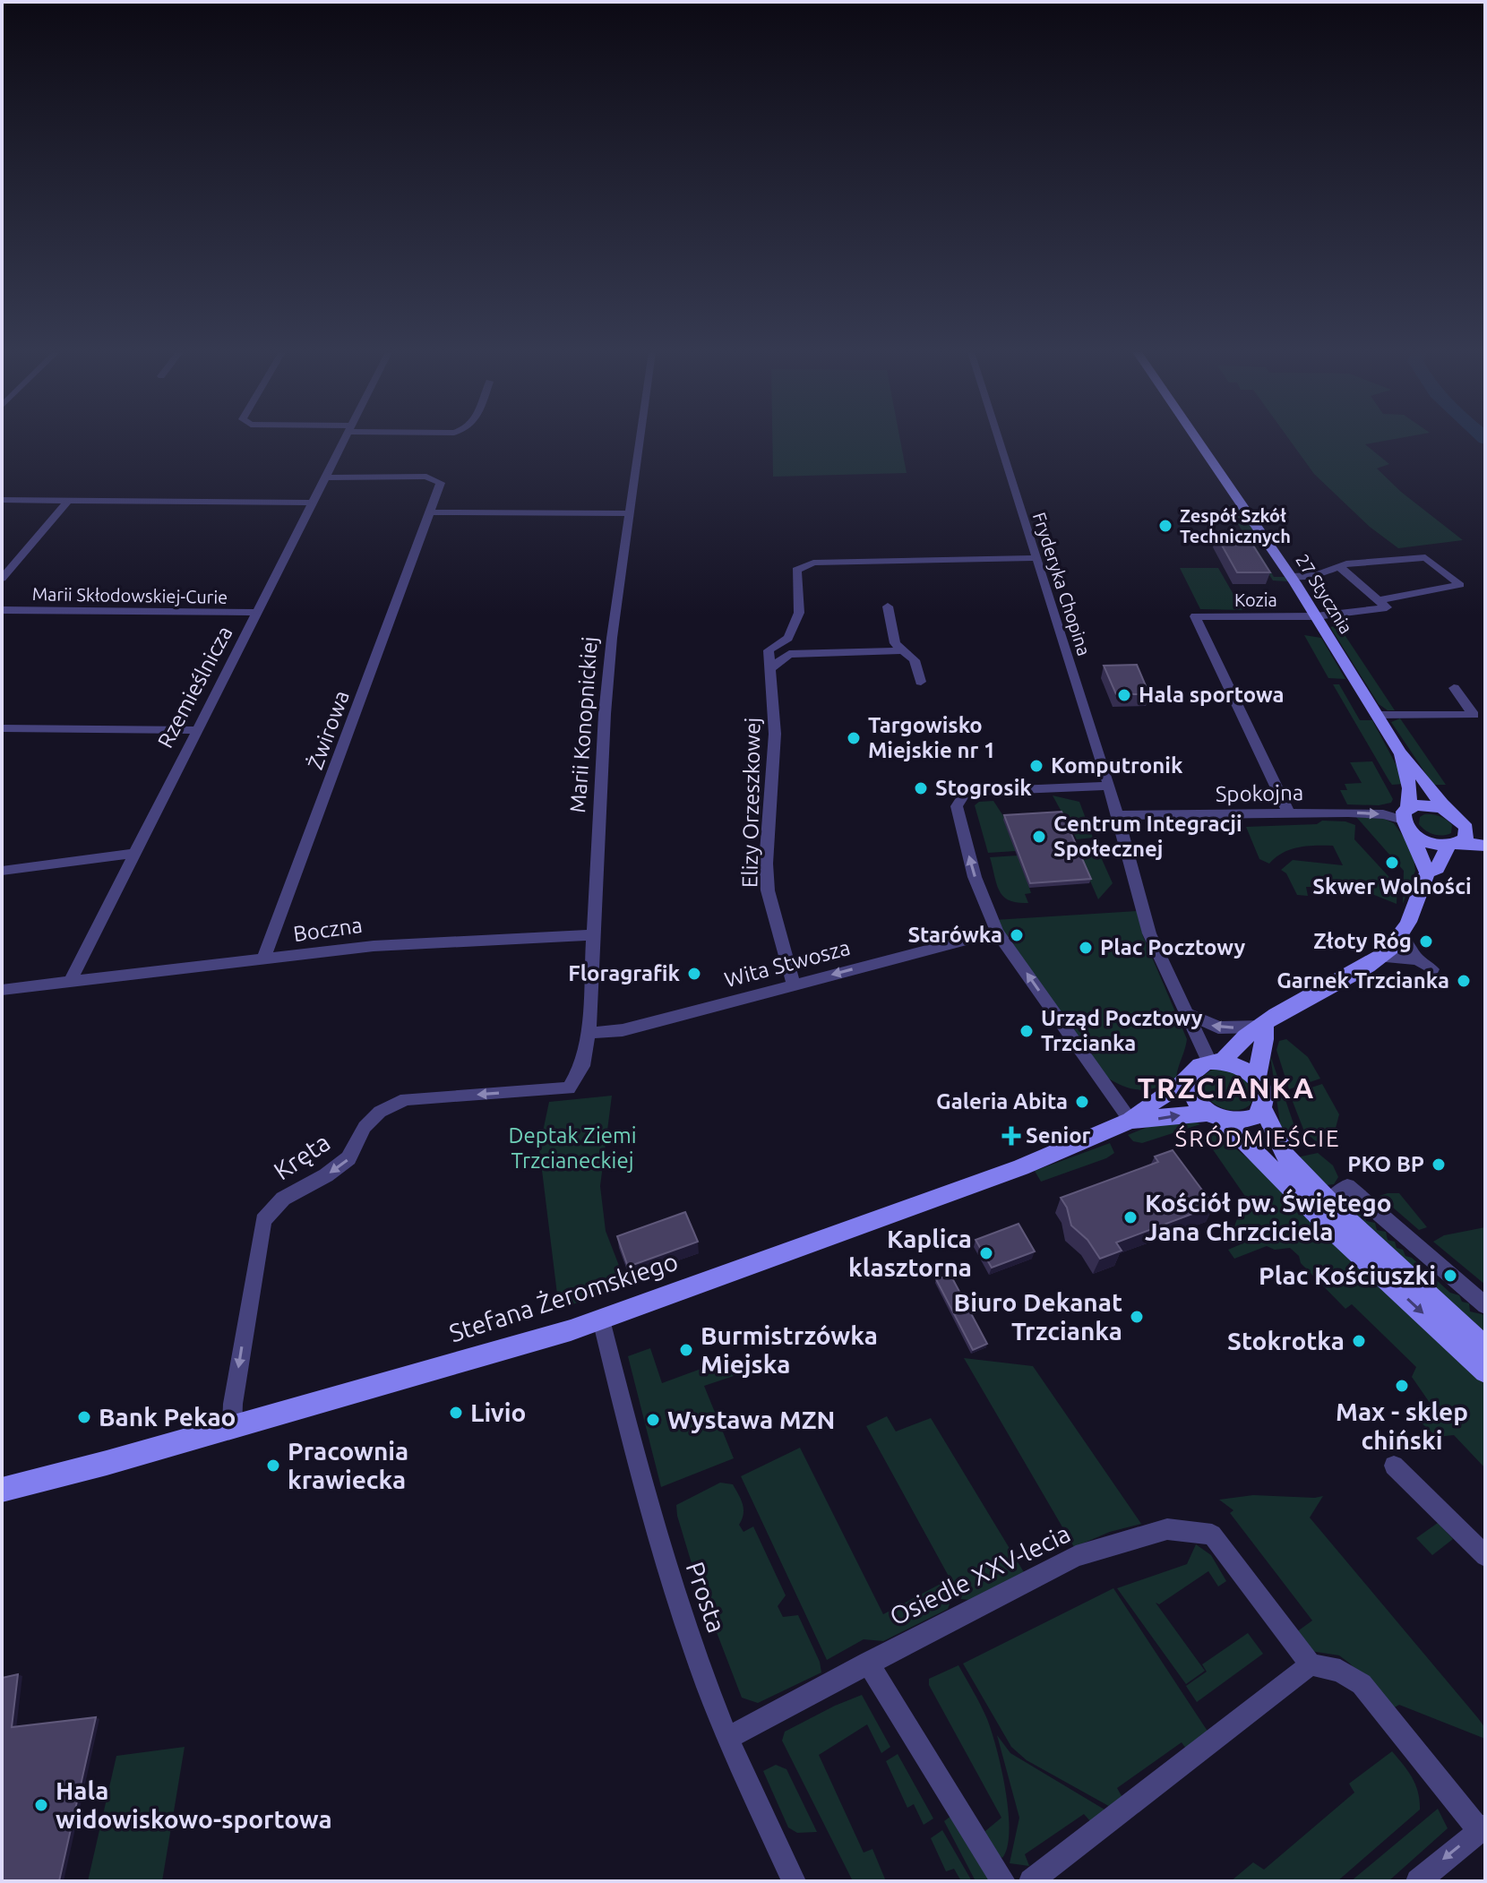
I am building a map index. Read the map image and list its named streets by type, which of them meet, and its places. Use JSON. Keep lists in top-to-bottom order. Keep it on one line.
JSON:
{"streets":{"main road":["27 Stycznia","Stefana Żeromskiego"],"street":["Fryderyka Chopina","Marii Skłodowskiej-Curie","Kozia","Rzemieślnicza","Marii Konopnickiej","Żwirowa","Spokojna","Elizy Orzeszkowej","Boczna","Wita Stwosza","Kręta","Osiedle XXV-lecia","Prosta"]},"crossings":[["27 Stycznia","Kozia"],["27 Stycznia","Spokojna"],["Marii Skłodowskiej-Curie","Rzemieślnicza"],["Kozia","Spokojna"],["Rzemieślnicza","Żwirowa"],["Rzemieślnicza","Boczna"],["Marii Konopnickiej","Boczna"],["Marii Konopnickiej","Wita Stwosza"],["Marii Konopnickiej","Kręta"],["Żwirowa","Boczna"],["Elizy Orzeszkowej","Wita Stwosza"],["Kręta","Stefana Żeromskiego"],["Stefana Żeromskiego","Prosta"],["Osiedle XXV-lecia","Prosta"]],"one_way":["Spokojna","Wita Stwosza","Kręta"],"districts":["TRZCIANKA","ŚRÓDMIEŚCIE"],"parks":["Deptak Ziemi Trzcianeckiej"],"places":{"other":["Zespół Szkół Technicznych","Hala sportowa","Targowisko Miejskie nr 1","Komputronik","Stogrosik","Centrum Integracji Społecznej","Skwer Wolności","Starówka","Złoty Róg","Plac Pocztowy","Floragrafik","Garnek Trzcianka","Urząd Pocztowy Trzcianka","Galeria Abita","PKO BP","Kościół pw. Świętego Jana Chrzciciela","Kaplica klasztorna","Plac Kościuszki","Biuro Dekanat Trzcianka","Stokrotka","Burmistrzówka Miejska","Max - sklep chiński","Livio","Bank Pekao","Wystawa MZN","Pracownia krawiecka","Hala widowiskowo-sportowa"],"health":["Senior"]}}
